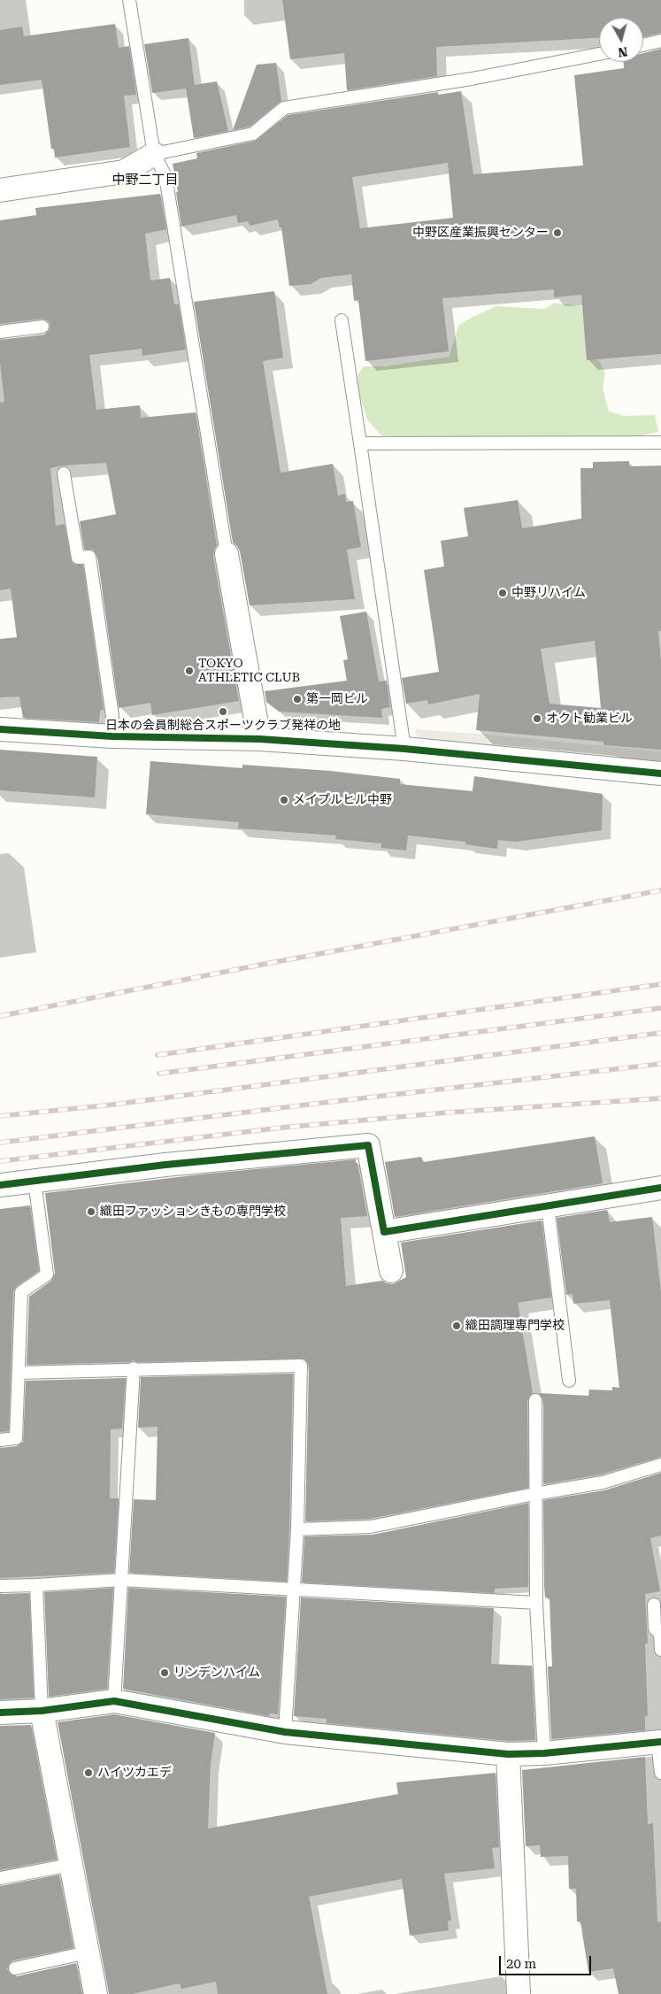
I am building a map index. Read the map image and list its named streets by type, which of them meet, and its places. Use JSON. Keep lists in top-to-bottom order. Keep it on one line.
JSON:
{"districts":["中野二丁目"],"places":["中野区産業振興センター","中野リハイム","TOKYO ATHLETIC CLUB","第一岡ビル","日本の会員制総合スポーツクラブ発祥の地","オクト勧業ビル","メイプルヒル中野","織田ファッションきもの専門学校","織田調理専門学校","リンデンハイム","ハイツカエデ"],"scale_bar":"20 m","north":"bottom"}
